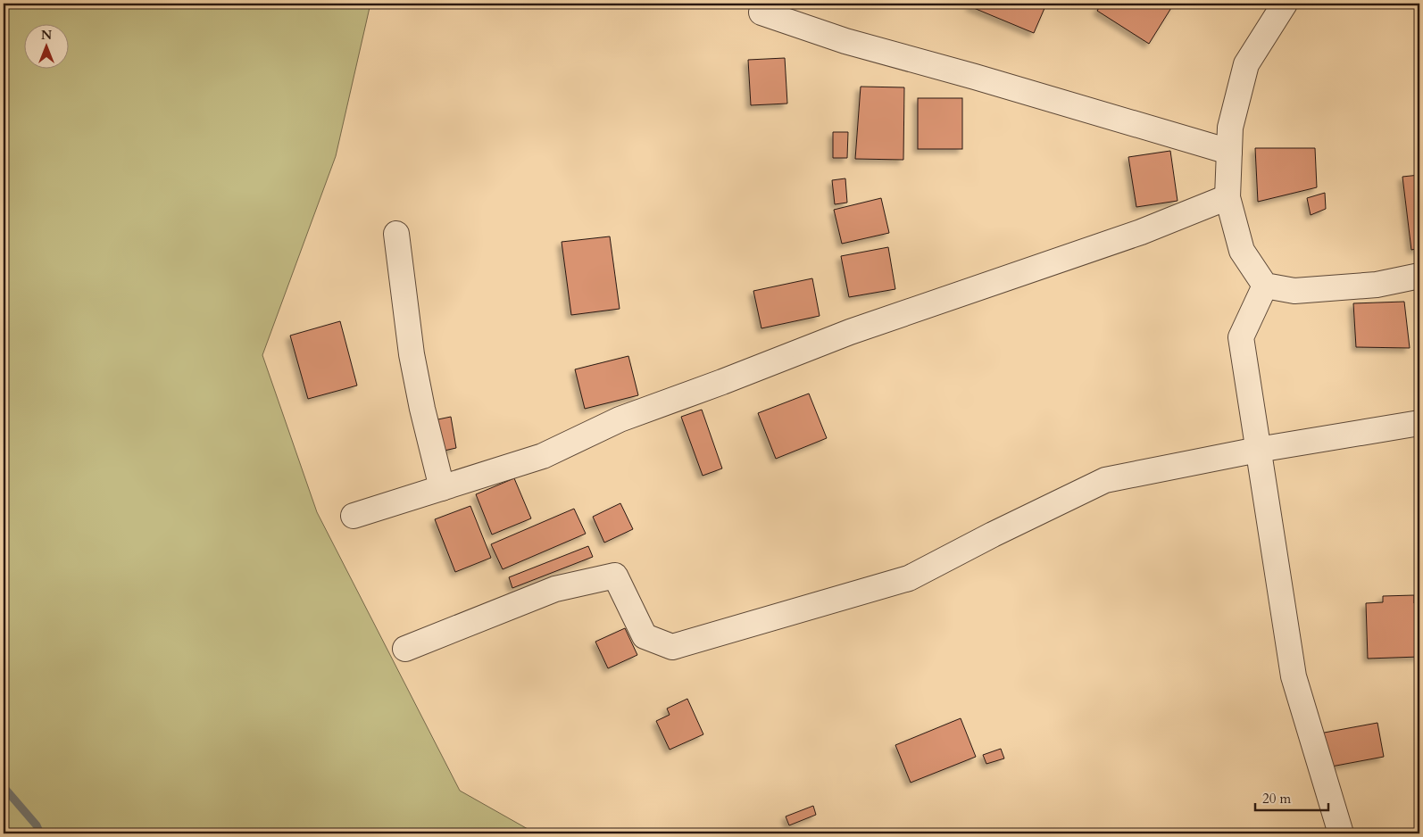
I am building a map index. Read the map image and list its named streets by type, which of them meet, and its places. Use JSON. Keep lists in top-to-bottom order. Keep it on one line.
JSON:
{"scale_bar":"20 m","north":"top"}
